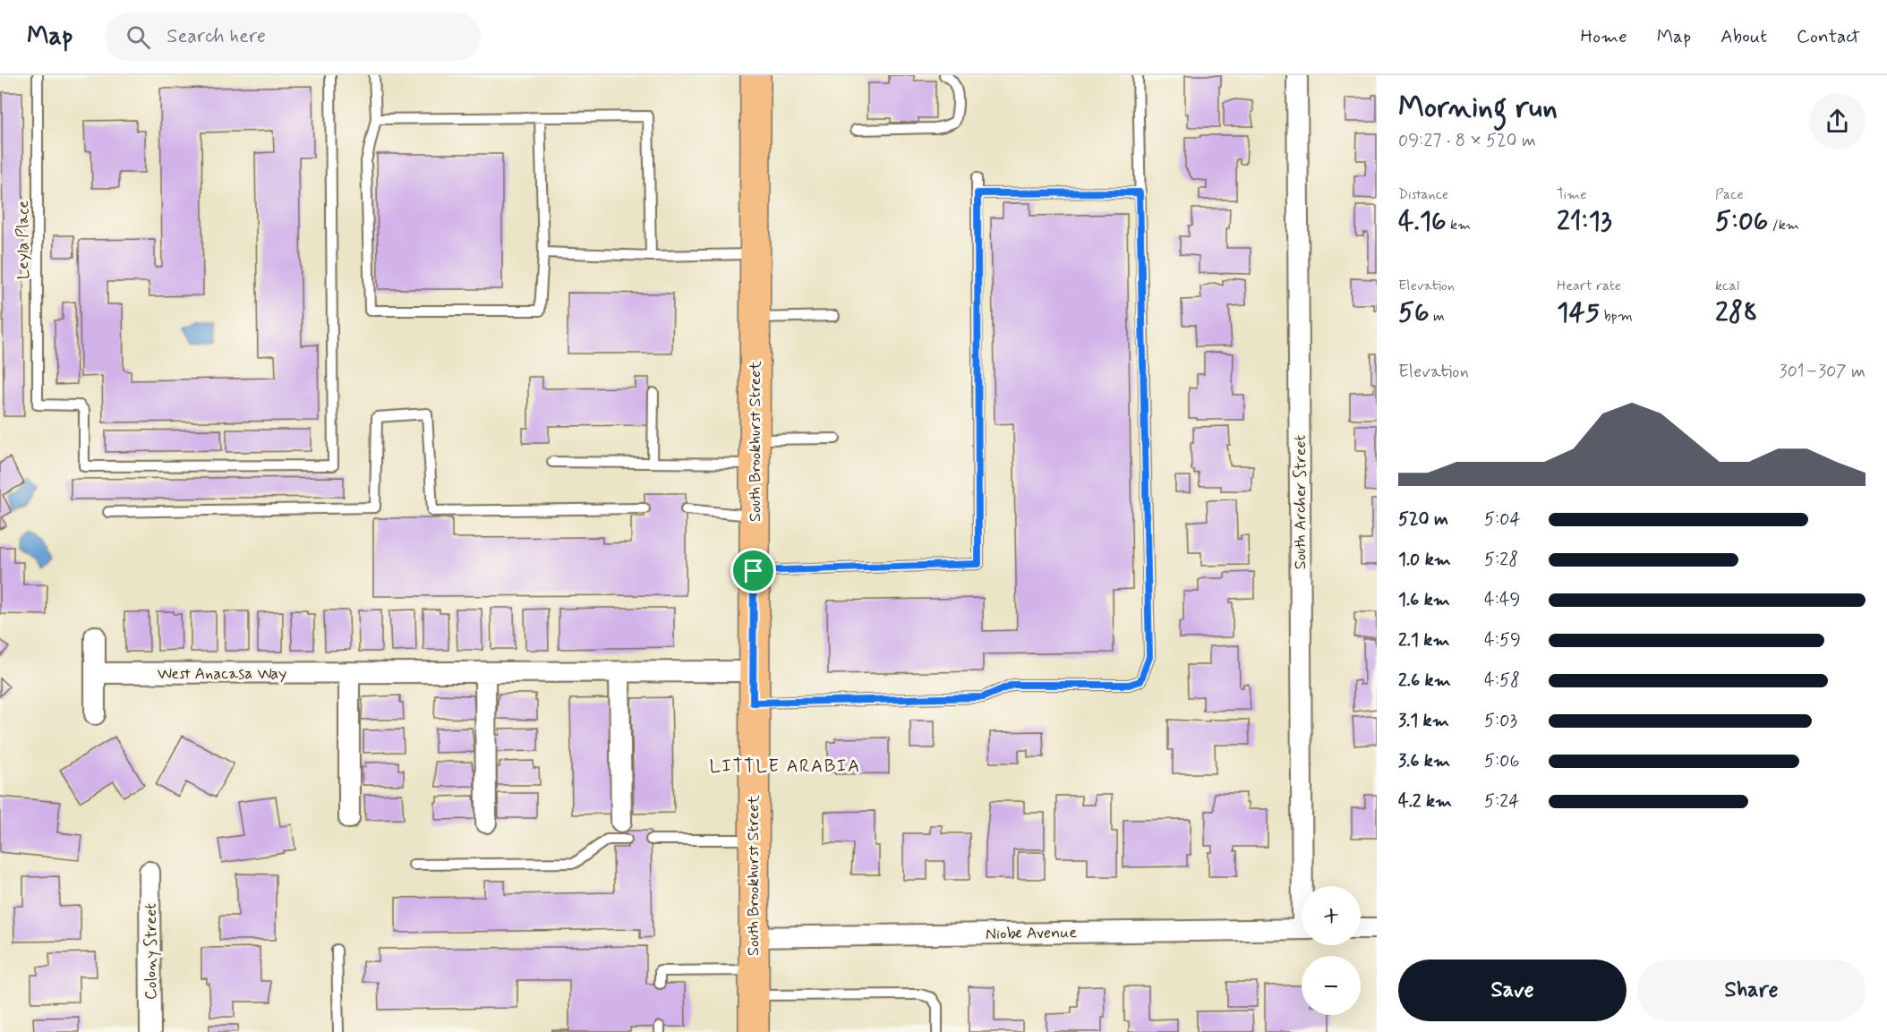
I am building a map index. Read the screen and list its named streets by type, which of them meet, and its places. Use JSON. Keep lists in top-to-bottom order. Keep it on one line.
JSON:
{"streets":{"main road":["South Brookhurst Street"],"street":["South Archer Street","West Anacasa Way","Niobe Avenue","Colony Street"],"lane":["Leyla Place"]},"crossings":[["South Brookhurst Street","West Anacasa Way"],["South Brookhurst Street","Niobe Avenue"]],"districts":["LITTLE ARABIA"],"page":{"header":"Map","search":"Search here","nav":["Home","Map","About","Contact"],"heading":["Morning run","09:27 · 8 × 520 m"],"stats":[["Distance","4.16 km"],["Time","21:13"],["Pace","5:06 /km"],["Elevation","56 m"],["Heart rate","145 bpm"],["kcal","288"]],"chart":["Elevation","301–307 m"],"list":[{"name":"520 m","note":"5:04"},{"name":"1.0 km","note":"5:28"},{"name":"1.6 km","note":"4:49"},{"name":"2.1 km","note":"4:59"},{"name":"2.6 km","note":"4:58"},{"name":"3.1 km","note":"5:03"},{"name":"3.6 km","note":"5:06"},{"name":"4.2 km","note":"5:24"}],"map_buttons":["+","−"],"buttons":["Save","Share"]}}
